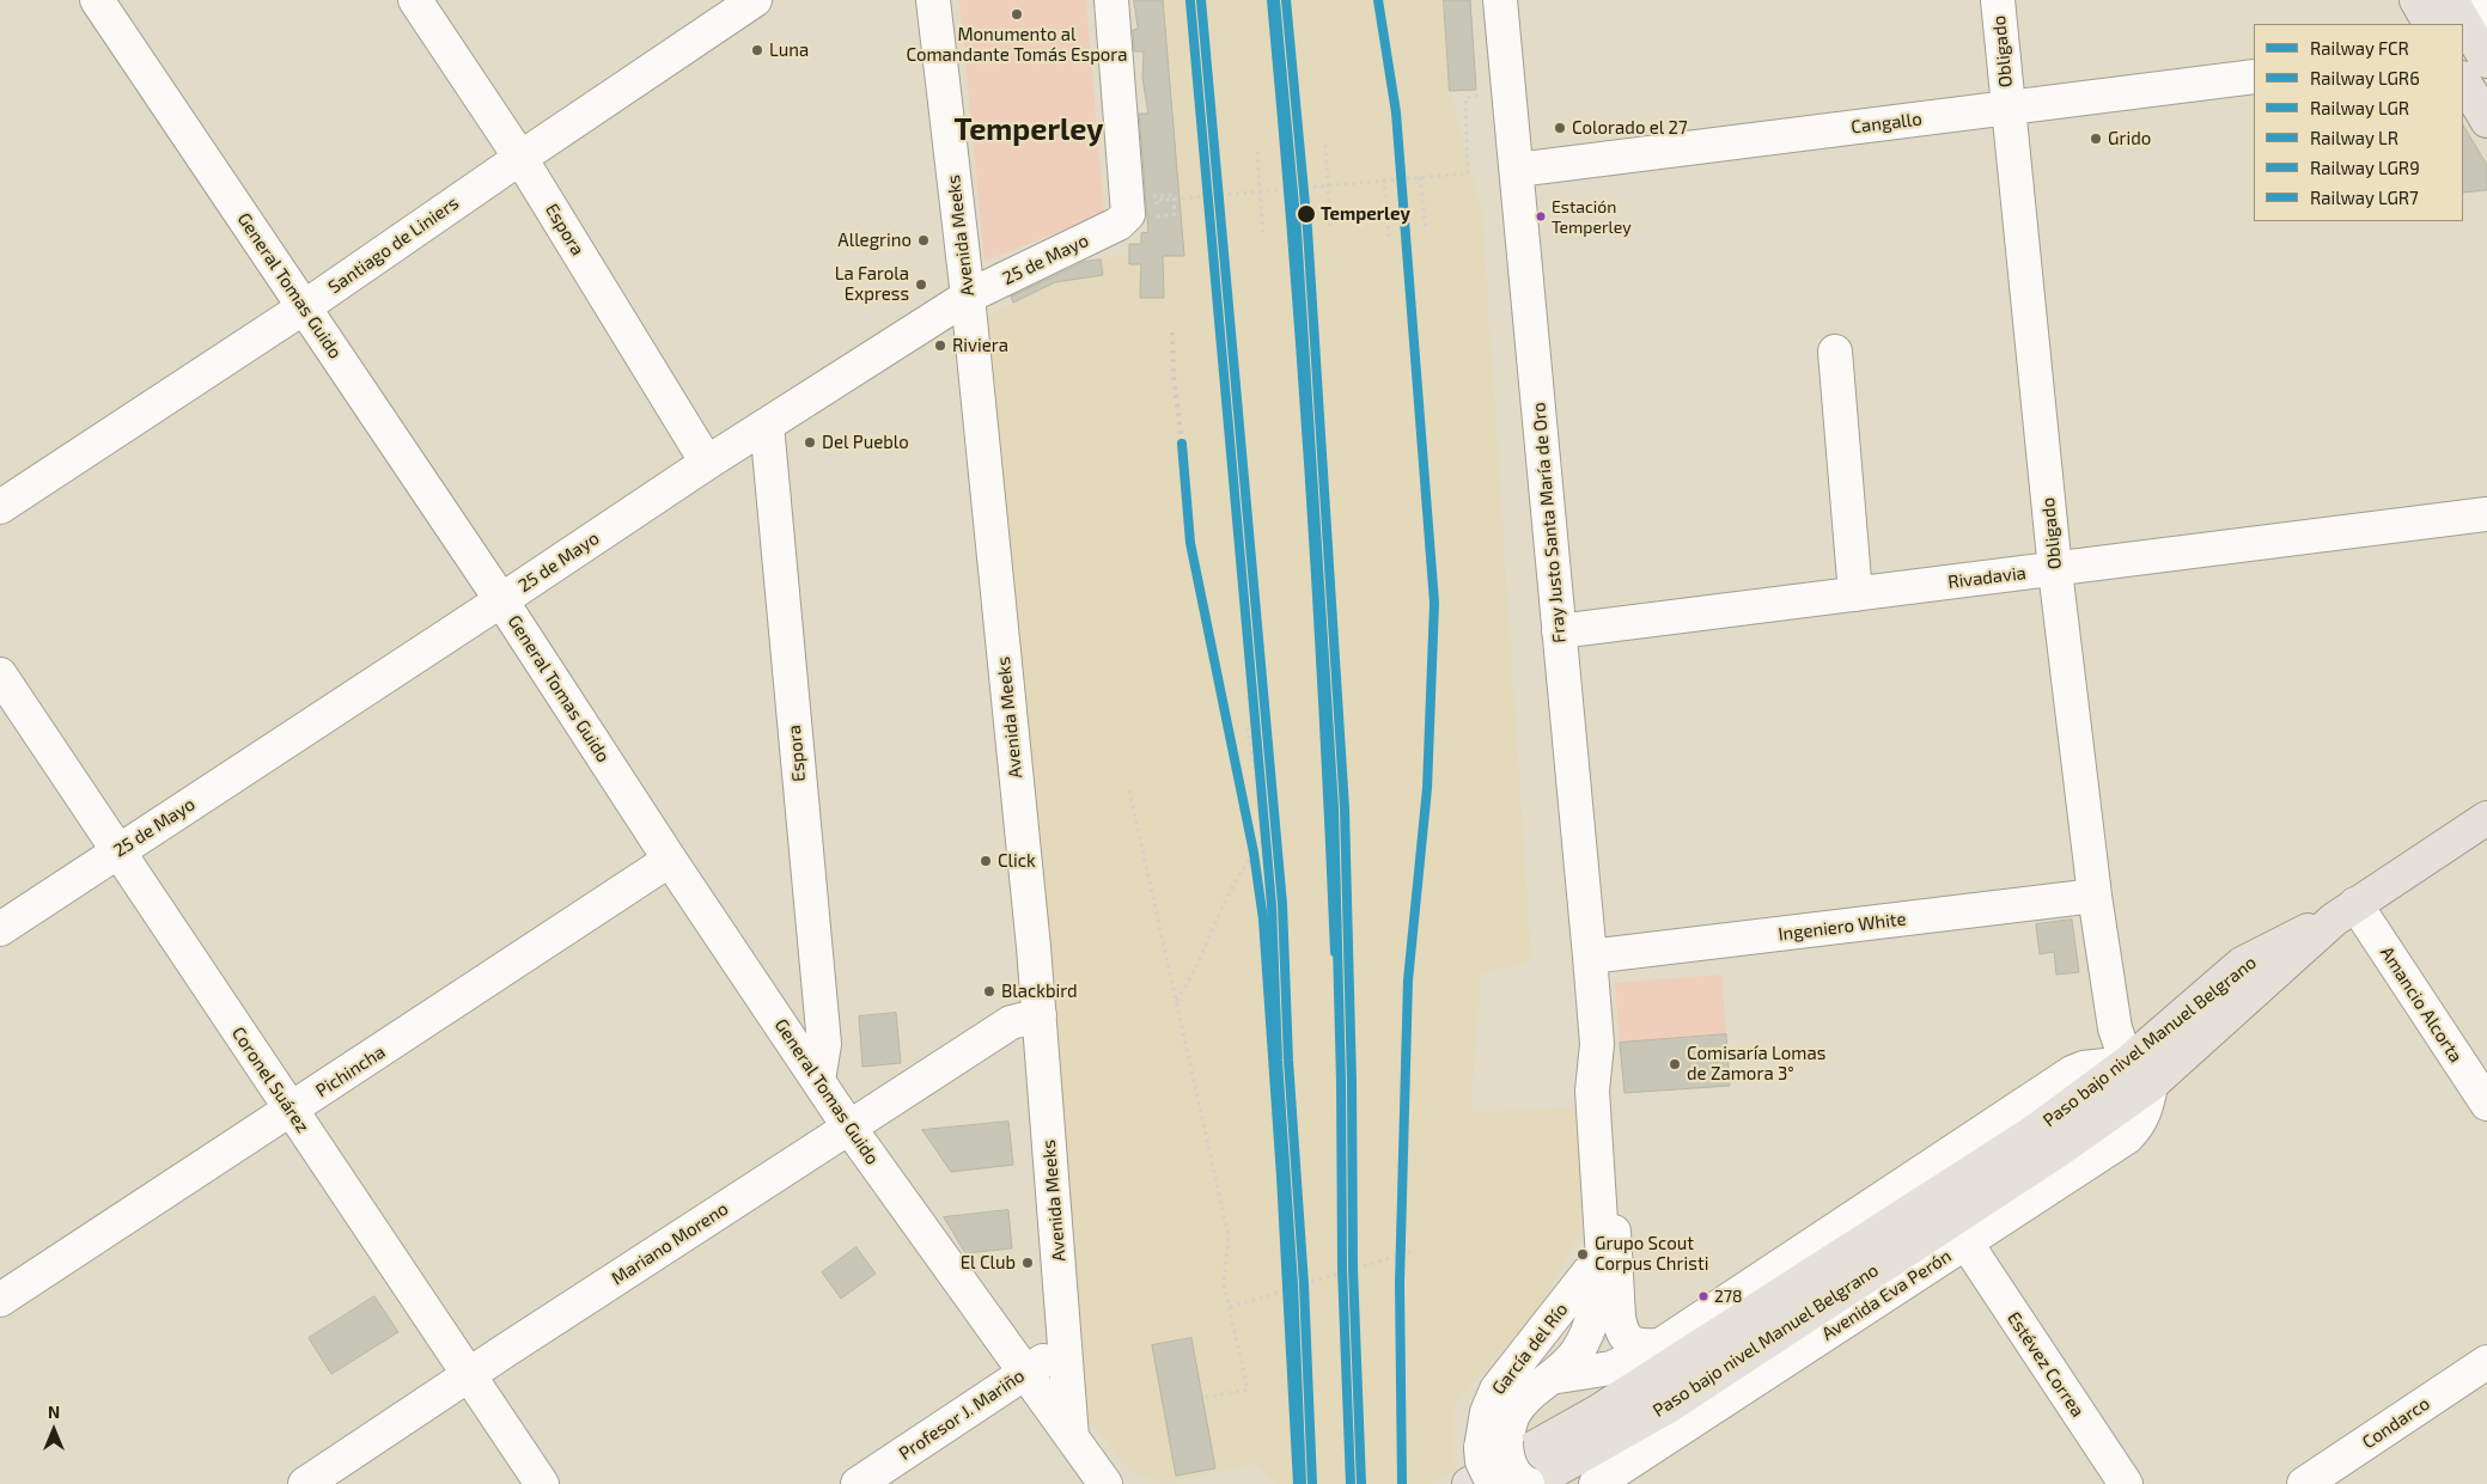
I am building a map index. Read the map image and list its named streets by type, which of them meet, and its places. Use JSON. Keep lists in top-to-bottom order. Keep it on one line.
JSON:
{"streets":{"main road":["Paso bajo nivel Manuel Belgrano"],"street":["Obligado","Cangallo","Espora","Avenida Meeks","Santiago de Liniers","25 de Mayo","General Tomas Guido","Fray Justo Santa María de Oro","Rivadavia","Ingeniero White","Amancio Alcorta","Pichincha","Coronel Suárez","Mariano Moreno","Avenida Eva Perón","García del Río","Estévez Correa","Profesor J. Mariño","Condarco"]},"crossings":[["Obligado","Cangallo"],["Obligado","Rivadavia"],["Obligado","Ingeniero White"],["Obligado","Paso bajo nivel Manuel Belgrano"],["Cangallo","Fray Justo Santa María de Oro"],["Espora","Santiago de Liniers"],["Espora","25 de Mayo"],["Espora","General Tomas Guido"],["Avenida Meeks","25 de Mayo"],["Avenida Meeks","General Tomas Guido"],["Avenida Meeks","Mariano Moreno"],["Avenida Meeks","Profesor J. Mariño"],["Santiago de Liniers","General Tomas Guido"],["25 de Mayo","General Tomas Guido"],["25 de Mayo","Coronel Suárez"],["General Tomas Guido","Pichincha"],["General Tomas Guido","Mariano Moreno"],["General Tomas Guido","Profesor J. Mariño"],["Fray Justo Santa María de Oro","Rivadavia"],["Fray Justo Santa María de Oro","Ingeniero White"],["Fray Justo Santa María de Oro","García del Río"],["Amancio Alcorta","Paso bajo nivel Manuel Belgrano"],["Paso bajo nivel Manuel Belgrano","Avenida Eva Perón"],["Paso bajo nivel Manuel Belgrano","García del Río"],["Pichincha","Coronel Suárez"],["Coronel Suárez","Mariano Moreno"],["Avenida Eva Perón","Estévez Correa"]],"districts":["Temperley"],"places":["Monumento al Comandante Tomás Espora","Luna","Colorado el 27","Grido","Temperley","Estación Temperley","Allegrino","La Farola Express","Riviera","Del Pueblo","Click","Blackbird","Comisaría Lomas de Zamora 3°","Grupo Scout Corpus Christi","El Club","278"],"lines":["rail line FCR","rail line LGR6","rail line LGR","rail line LR","rail line LGR7","rail line LGR9"],"legend":["Railway FCR","Railway LGR6","Railway LGR","Railway LR","Railway LGR9","Railway LGR7"],"north":"top"}
